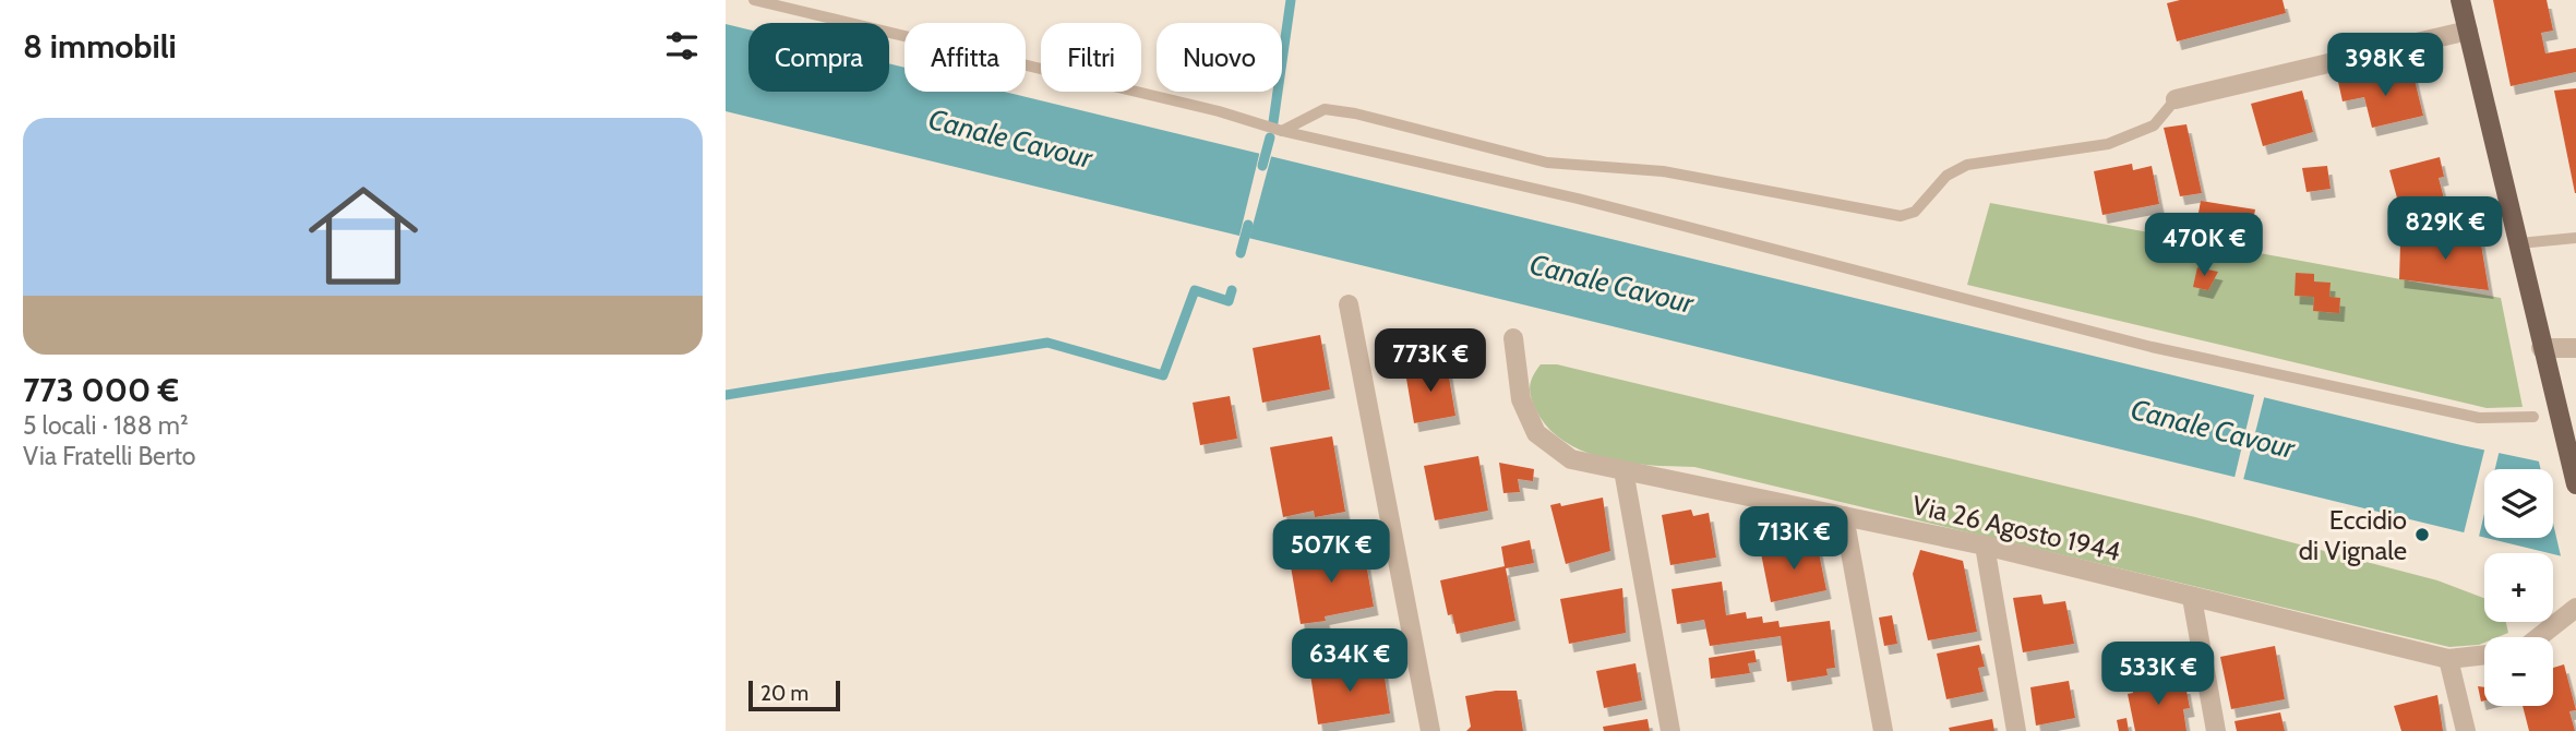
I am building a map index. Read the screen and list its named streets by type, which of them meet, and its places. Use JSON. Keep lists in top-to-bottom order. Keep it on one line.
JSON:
{"streets":{"street":["Via 26 Agosto 1944"]},"water":["Canale Cavour"],"places":["Eccidio di Vignale"],"scale_bar":"20 m","page":{"heading":"8 immobili","chip":["Compra","Affitta","Filtri","Nuovo"],"price":["398K €","829K €","470K €","773K €","713K €","507K €","634K €","533K €"],"list":[{"name":"773 000 €","note":"5 locali · 188 m² · Via Fratelli Berto"}],"map_buttons":["+","−"],"scale":"20 m"}}
